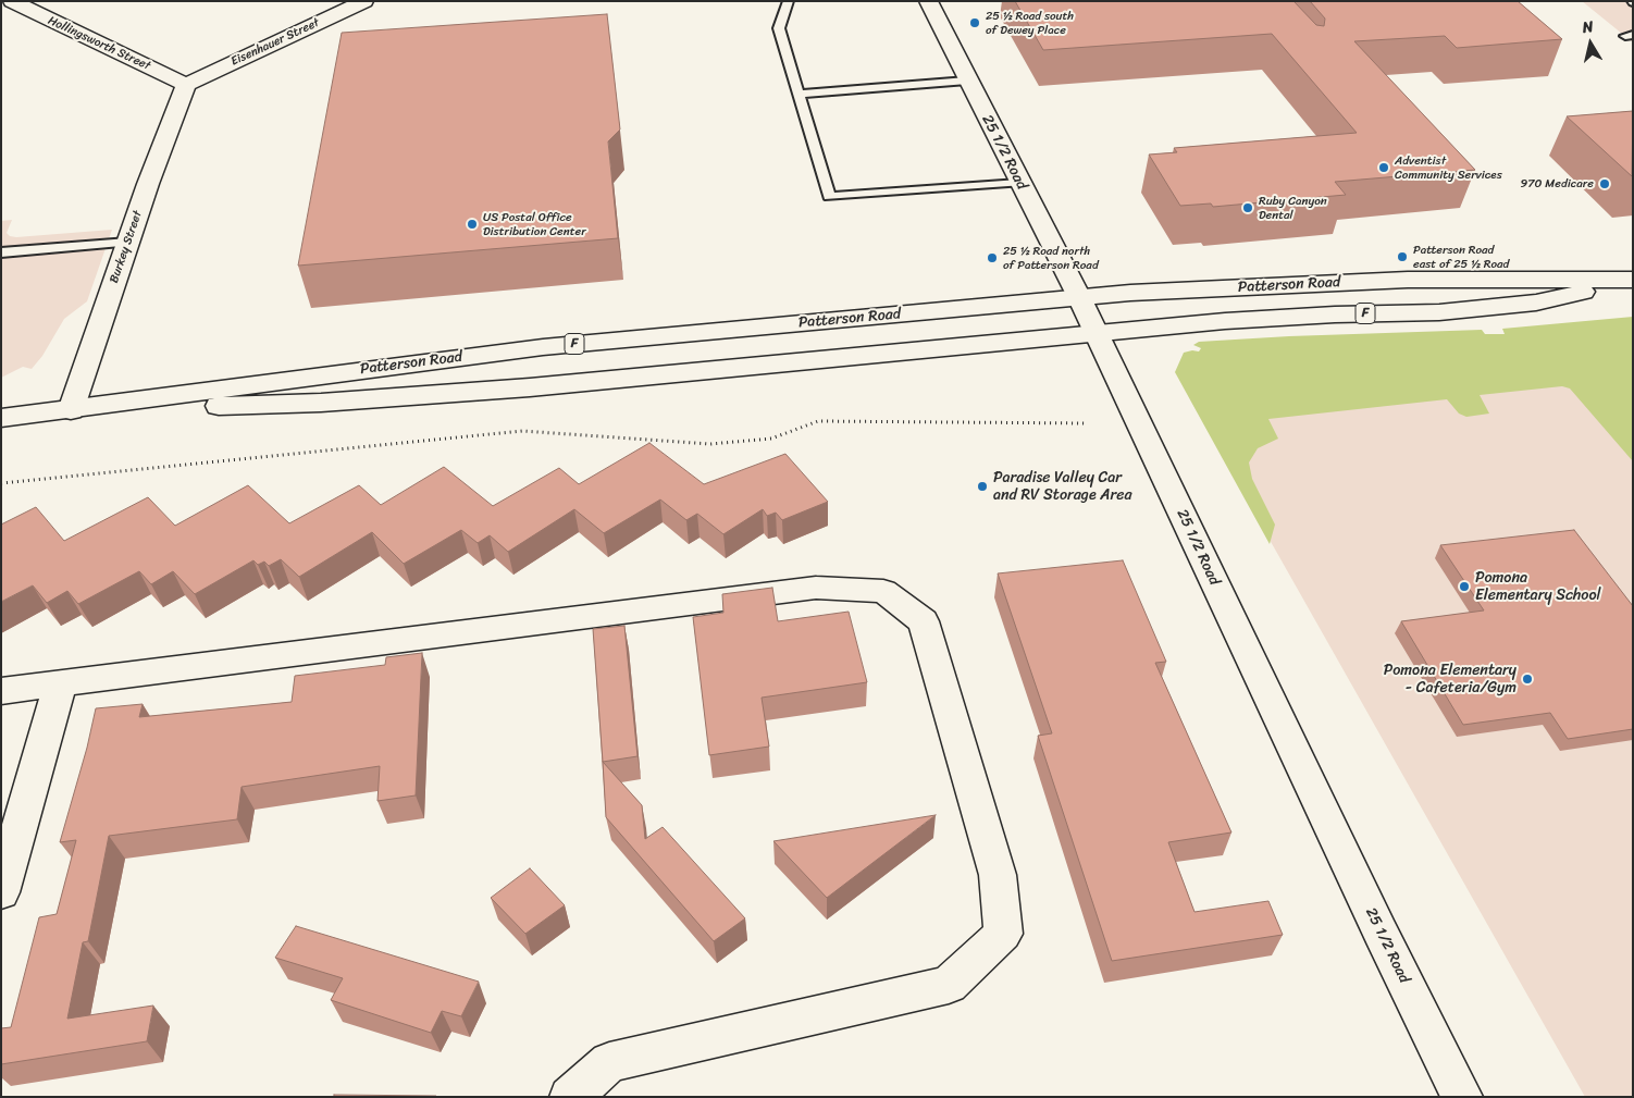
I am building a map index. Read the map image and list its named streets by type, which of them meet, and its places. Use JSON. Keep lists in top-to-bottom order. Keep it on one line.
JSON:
{"streets":{"street":["Eisenhauer Street","Hollingsworth Street","25 1/2 Road","Burkey Street","Patterson Road","F"]},"crossings":[["Eisenhauer Street","Hollingsworth Street"],["Eisenhauer Street","Burkey Street"],["Hollingsworth Street","Burkey Street"],["25 1/2 Road","Patterson Road"],["Burkey Street","Patterson Road"]],"places":["25 ½ Road south of Dewey Place","Adventist Community Services","970 Medicare","Ruby Canyon Dental","US Postal Office Distribution Center","Patterson Road east of 25 ½ Road","25 ½ Road north of Patterson Road","Paradise Valley Car and RV Storage Area","Pomona Elementary School","Pomona Elementary - Cafeteria/Gym"],"north":"top"}
